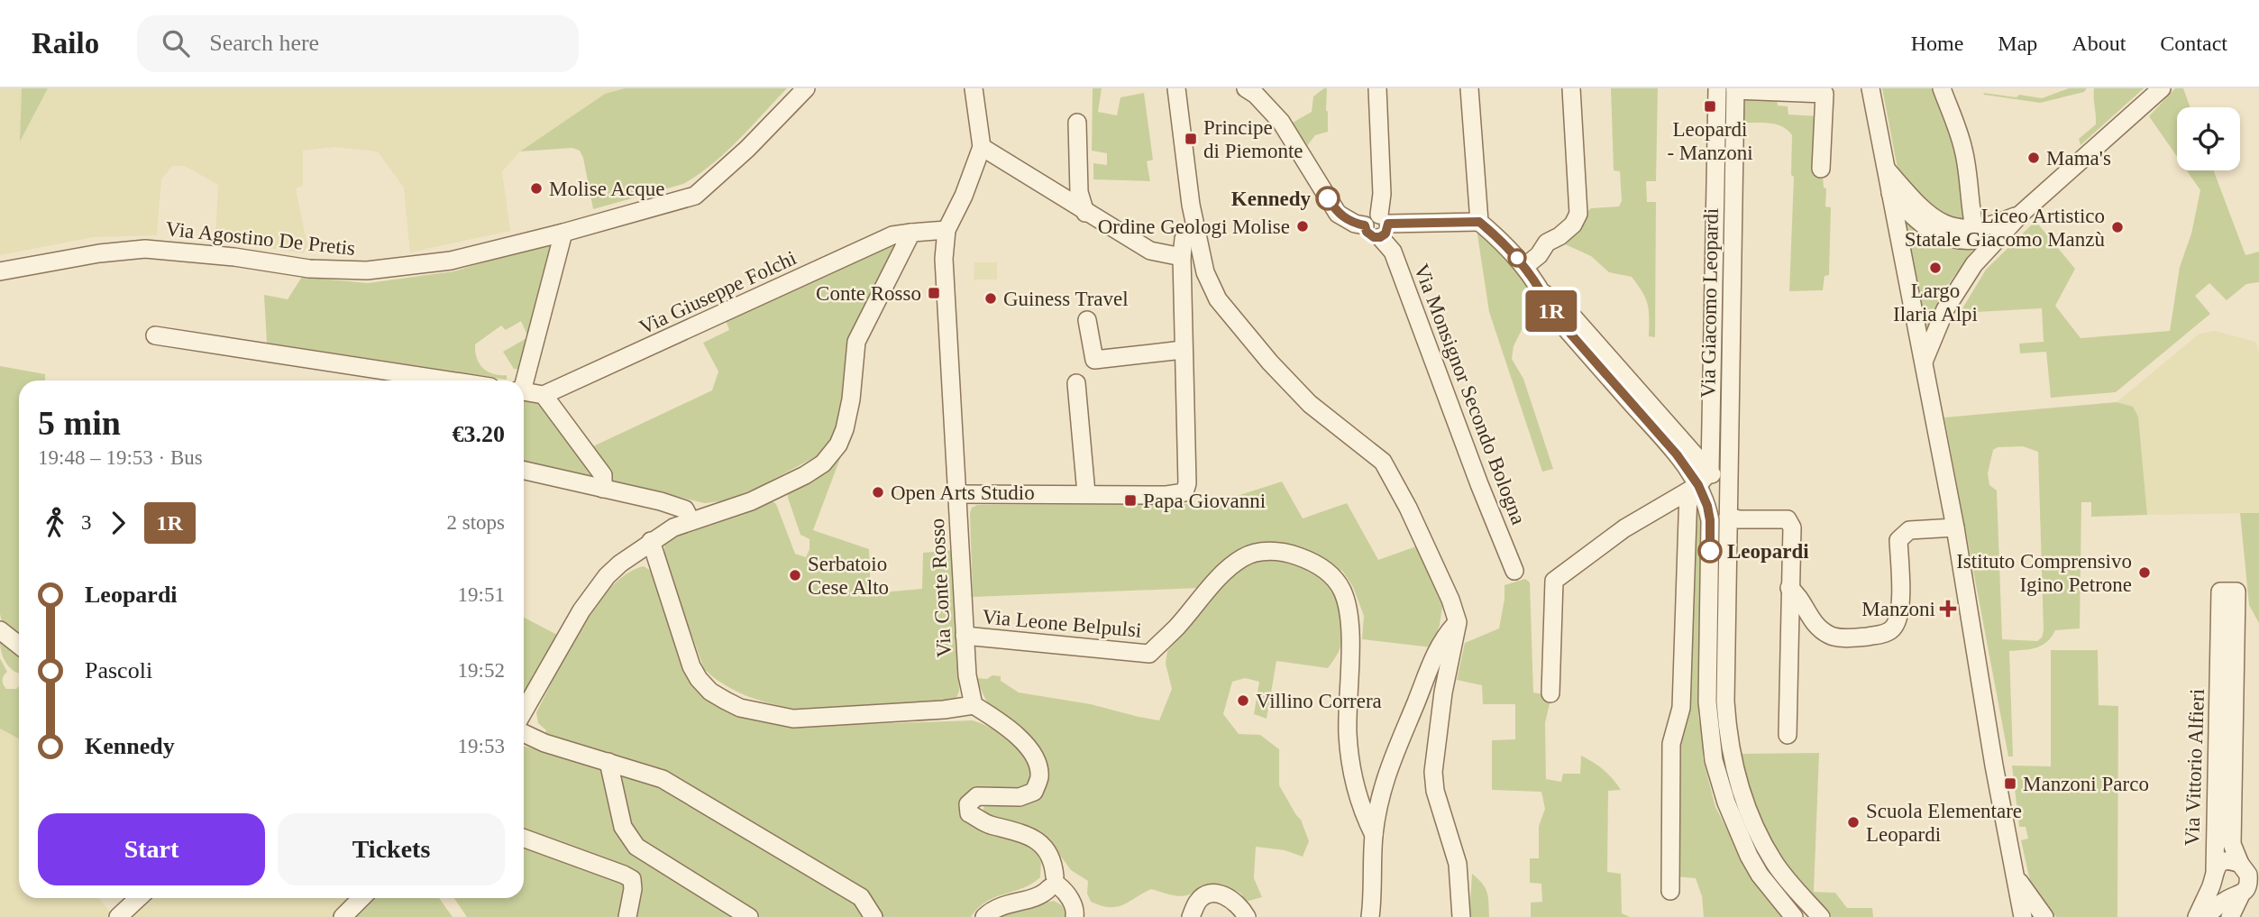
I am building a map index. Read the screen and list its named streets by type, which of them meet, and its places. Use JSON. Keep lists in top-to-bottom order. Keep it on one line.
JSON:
{"streets":{"street":["Via Agostino De Pretis","Via Giuseppe Folchi","Via Giacomo Leopardi","Via Monsignor Secondo Bologna","Via Conte Rosso","Via Leone Belpulsi","Via Vittorio Alfieri"]},"crossings":[["Via Giuseppe Folchi","Via Conte Rosso"],["Via Conte Rosso","Via Leone Belpulsi"]],"places":{"transit":["Leopardi - Manzoni","Principe di Piemonte","Conte Rosso","Papa Giovanni","Manzoni Parco"],"other":["Mama's","Molise Acque","Kennedy","Ordine Geologi Molise","Liceo Artistico Statale Giacomo Manzù","Largo Ilaria Alpi","Guiness Travel","Open Arts Studio","Leopardi","Istituto Comprensivo Igino Petrone","Serbatoio Cese Alto","Villino Correra","Scuola Elementare Leopardi"],"health":["Manzoni"]},"lines":["bus line 1R"],"page":{"header":"Railo","search":"Search here","nav":["Home","Map","About","Contact"],"on_map":"1R","heading":["5 min","19:48 – 19:53 · Bus","€3.20"],"legs":["3","1R","2 stops"],"list":[{"name":"Leopardi","value":"19:51"},{"name":"Pascoli","value":"19:52"},{"name":"Kennedy","value":"19:53"}],"buttons":["Start","Tickets"]}}
